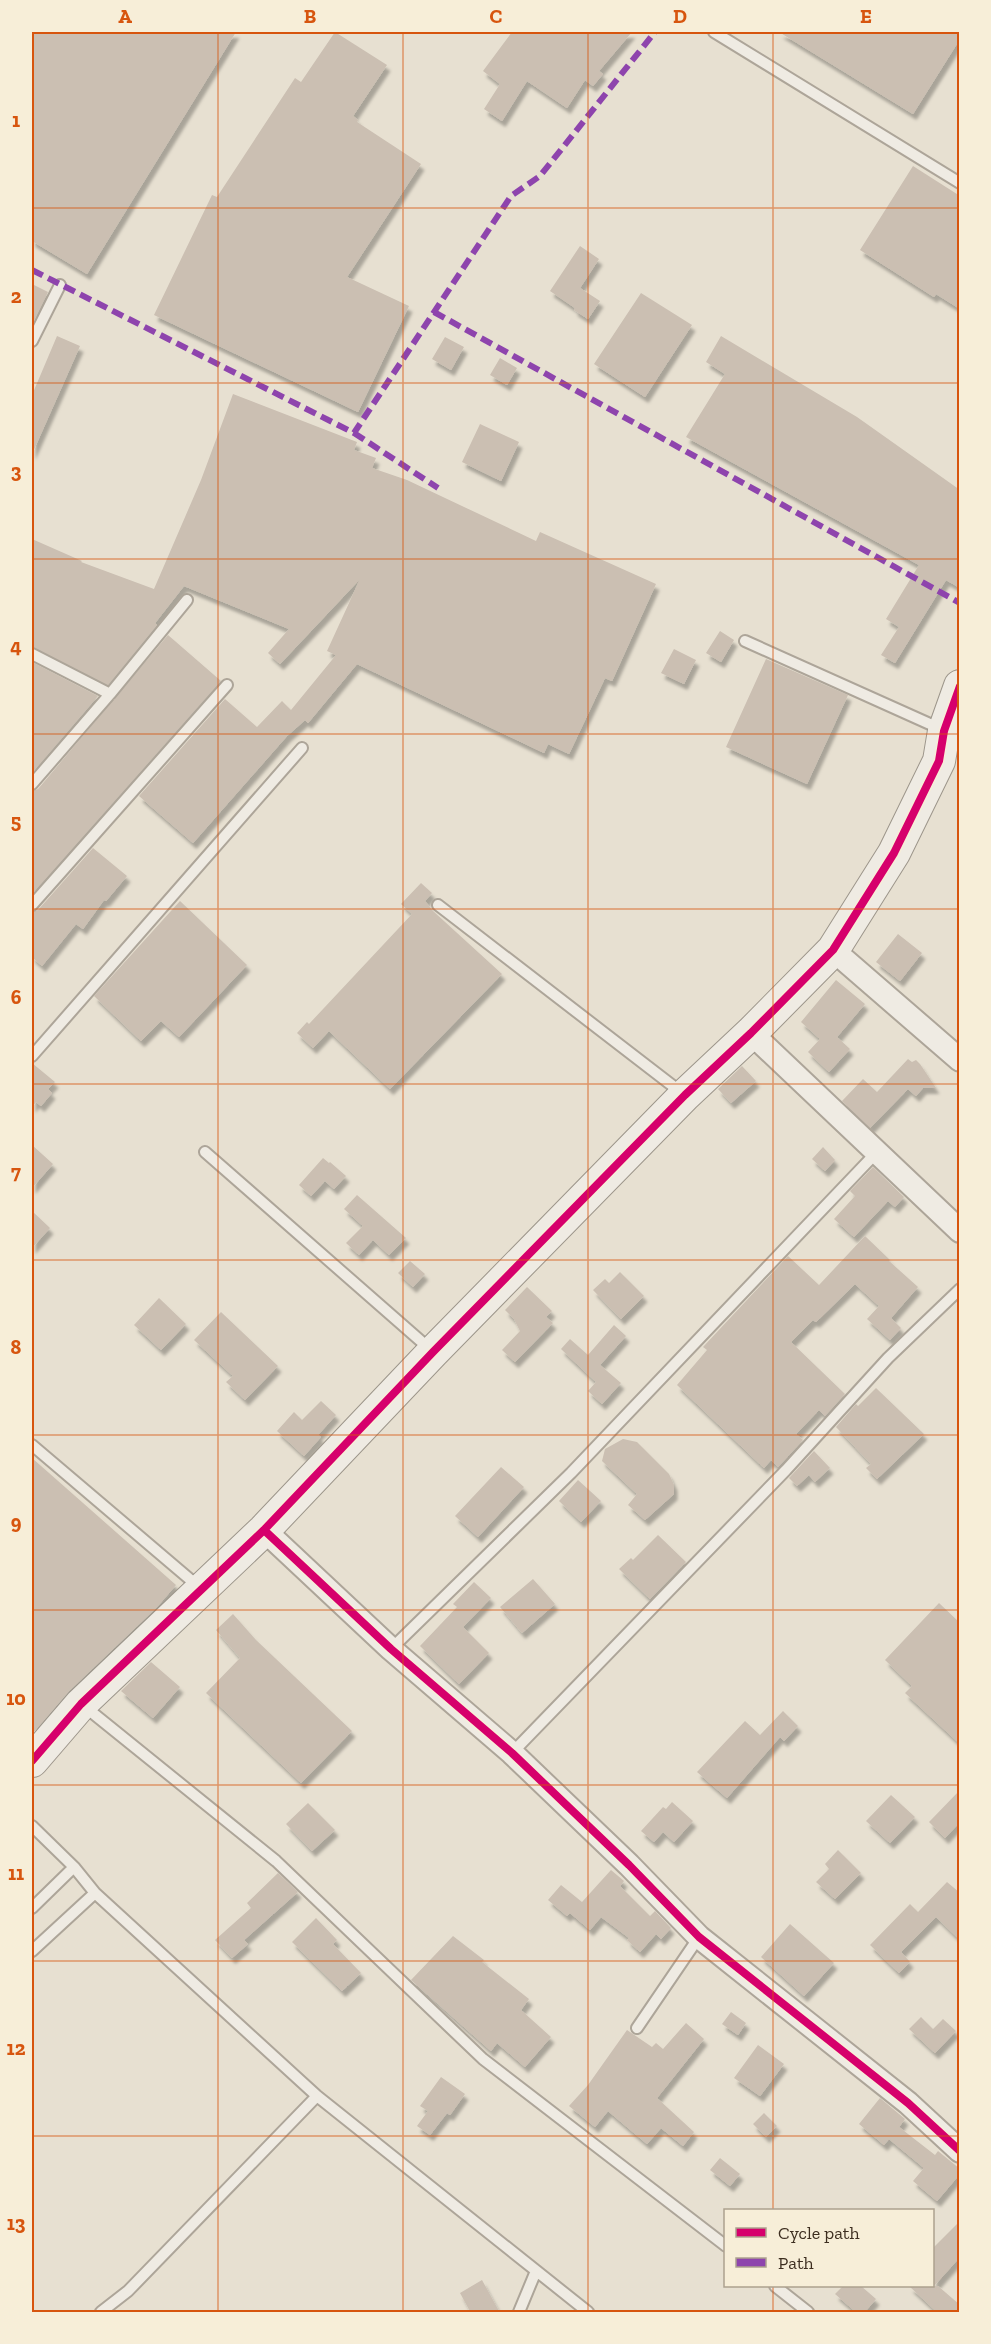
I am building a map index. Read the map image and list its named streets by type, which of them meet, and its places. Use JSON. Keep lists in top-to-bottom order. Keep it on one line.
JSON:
{"legend":["Cycle path","Path"],"grid":{"columns":["A","B","C","D","E"],"rows":["1","2","3","4","5","6","7","8","9","10","11","12","13"]}}
